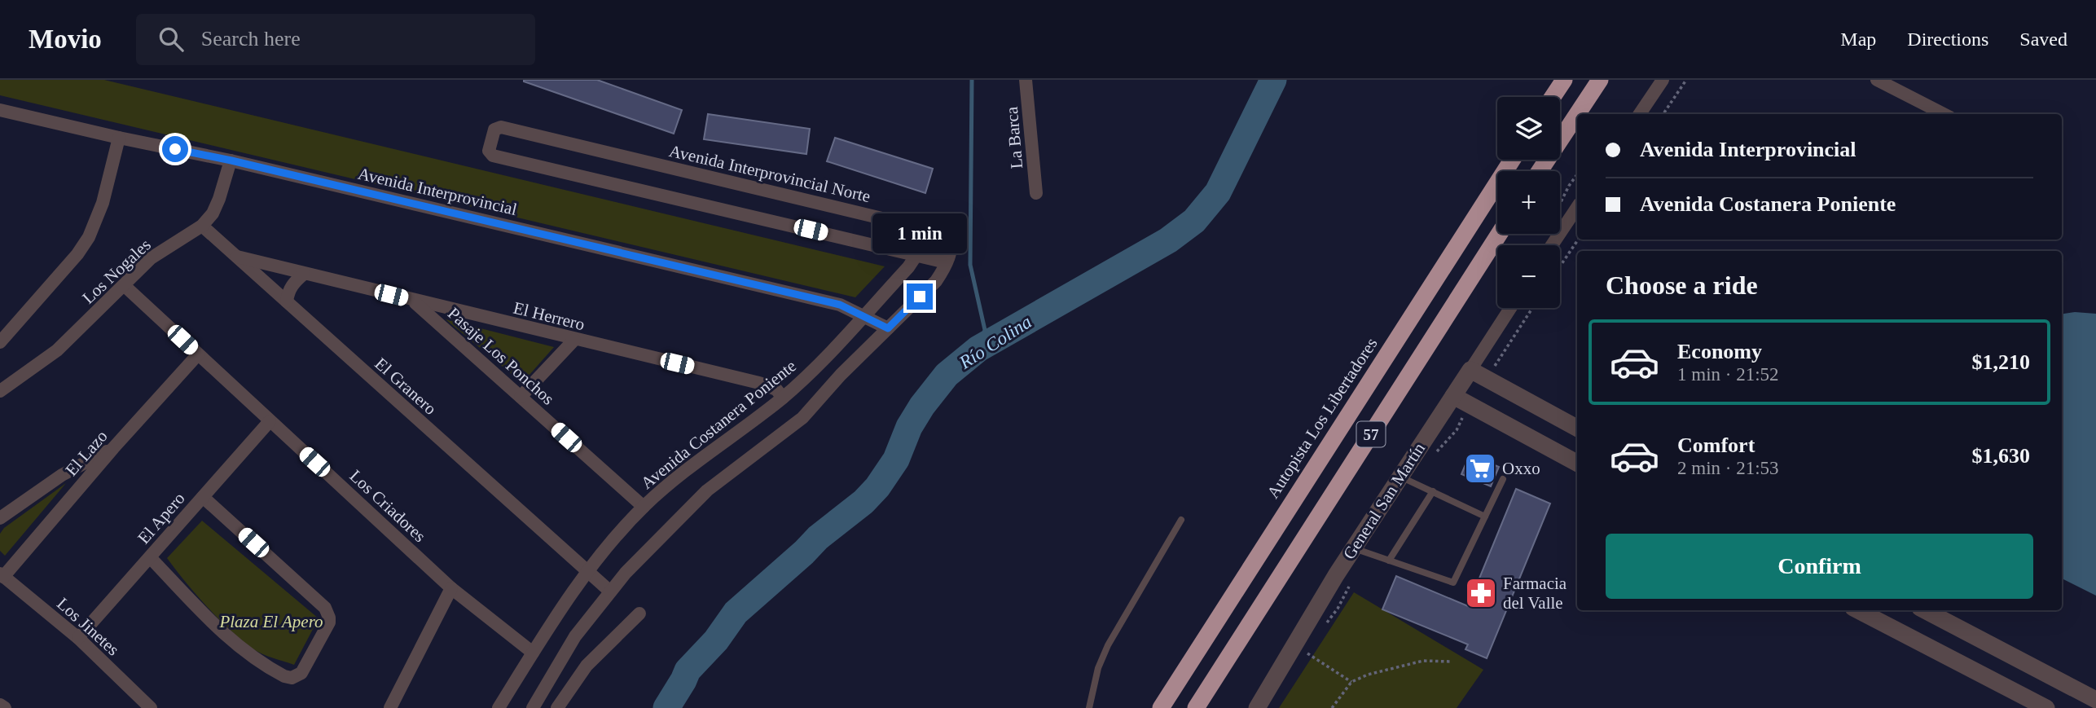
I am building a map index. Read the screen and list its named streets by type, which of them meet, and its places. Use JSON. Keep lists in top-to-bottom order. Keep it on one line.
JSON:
{"streets":{"highway":["Autopista Los Libertadores","57"],"street":["La Barca","Avenida Interprovincial Norte","Avenida Interprovincial","Los Nogales","El Herrero","Pasaje Los Ponchos","El Granero","Avenida Costanera Poniente","El Lazo","General San Martín","Los Criadores","El Apero","Los Jinetes"]},"crossings":[["Avenida Interprovincial Norte","Avenida Costanera Poniente"],["Avenida Interprovincial","Los Nogales"],["Avenida Interprovincial","Avenida Costanera Poniente"],["Los Nogales","El Granero"],["Los Nogales","Los Criadores"],["El Herrero","Pasaje Los Ponchos"],["El Herrero","El Granero"],["El Herrero","Avenida Costanera Poniente"],["Pasaje Los Ponchos","Avenida Costanera Poniente"],["El Granero","Avenida Costanera Poniente"],["Avenida Costanera Poniente","Los Criadores"],["El Lazo","Los Criadores"],["El Lazo","Los Jinetes"],["Los Criadores","El Apero"],["El Apero","Los Jinetes"]],"water":["Río Colina"],"parks":["Plaza El Apero"],"places":{"supermarket":["Oxxo"],"pharmacy":["Farmacia del Valle"]},"page":{"header":"Movio","search":"Search here","nav":["Map","Directions","Saved"],"map_buttons":["+","−"],"banner":["Avenida Interprovincial","Avenida Costanera Poniente"],"bubble":"1 min","heading":"Choose a ride","list":[{"name":"Economy","note":"1 min · 21:52","value":"$1,210"},{"name":"Comfort","note":"2 min · 21:53","value":"$1,630"}],"buttons":"Confirm"}}
